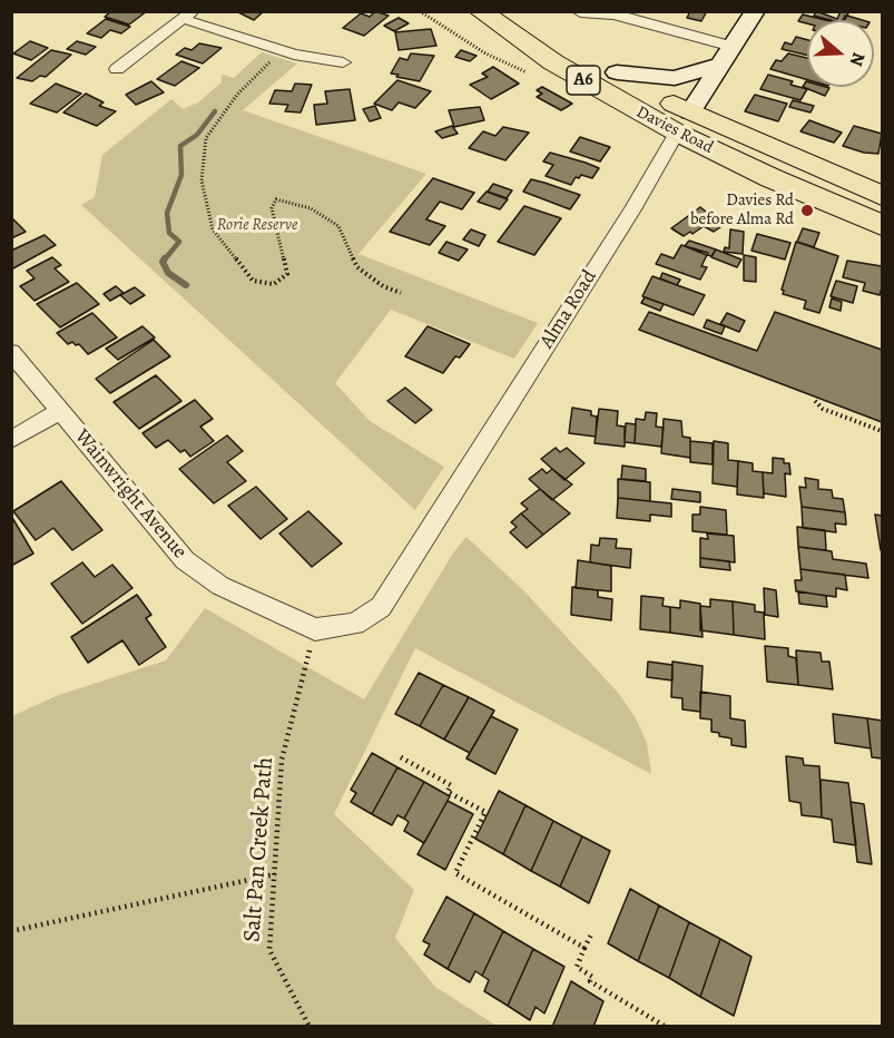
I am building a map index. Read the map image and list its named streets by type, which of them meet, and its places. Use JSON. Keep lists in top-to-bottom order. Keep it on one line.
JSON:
{"streets":{"highway":["A6","Davies Road"],"main road":["Alma Road"],"street":["Wainwright Avenue"],"path":["Salt Pan Creek Path"]},"crossings":[["Davies Road","Alma Road"],["Alma Road","Wainwright Avenue"],["Alma Road","Salt Pan Creek Path"],["Wainwright Avenue","Salt Pan Creek Path"]],"parks":["Rorie Reserve"],"places":["Davies Rd before Alma Rd"],"north":"right"}
